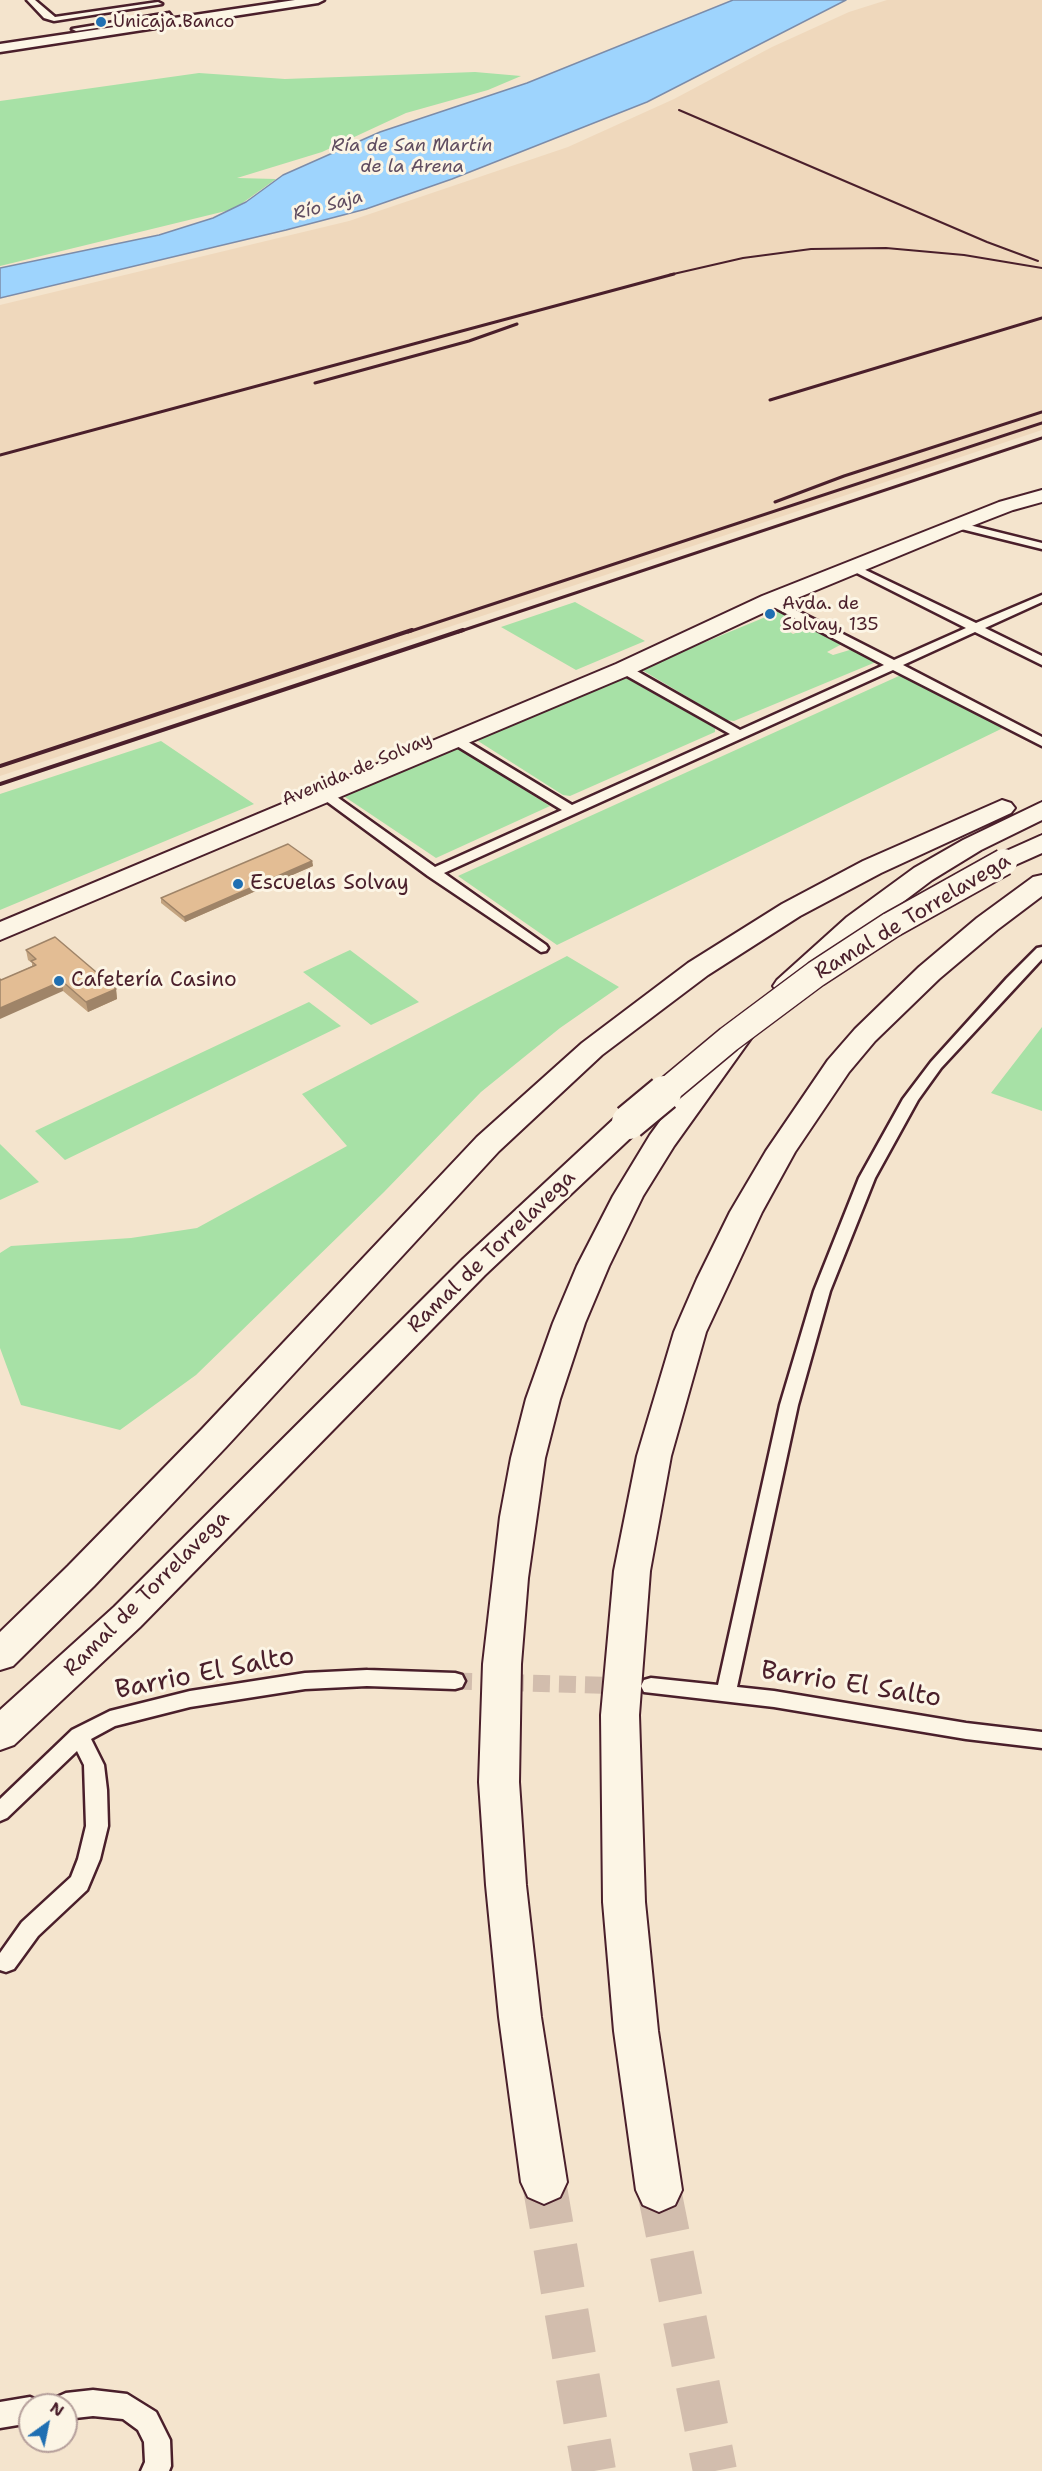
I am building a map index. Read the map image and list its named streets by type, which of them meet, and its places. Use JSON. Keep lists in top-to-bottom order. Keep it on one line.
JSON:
{"streets":{"highway":["Avenida de Solvay","Ramal de Torrelavega"],"street":["Barrio El Salto"]},"water":["Ría de San Martín de la Arena","Río Saja"],"places":["Unicaja Banco","Avda. de Solvay, 135","Escuelas Solvay","Cafetería Casino"],"north":"top right"}
